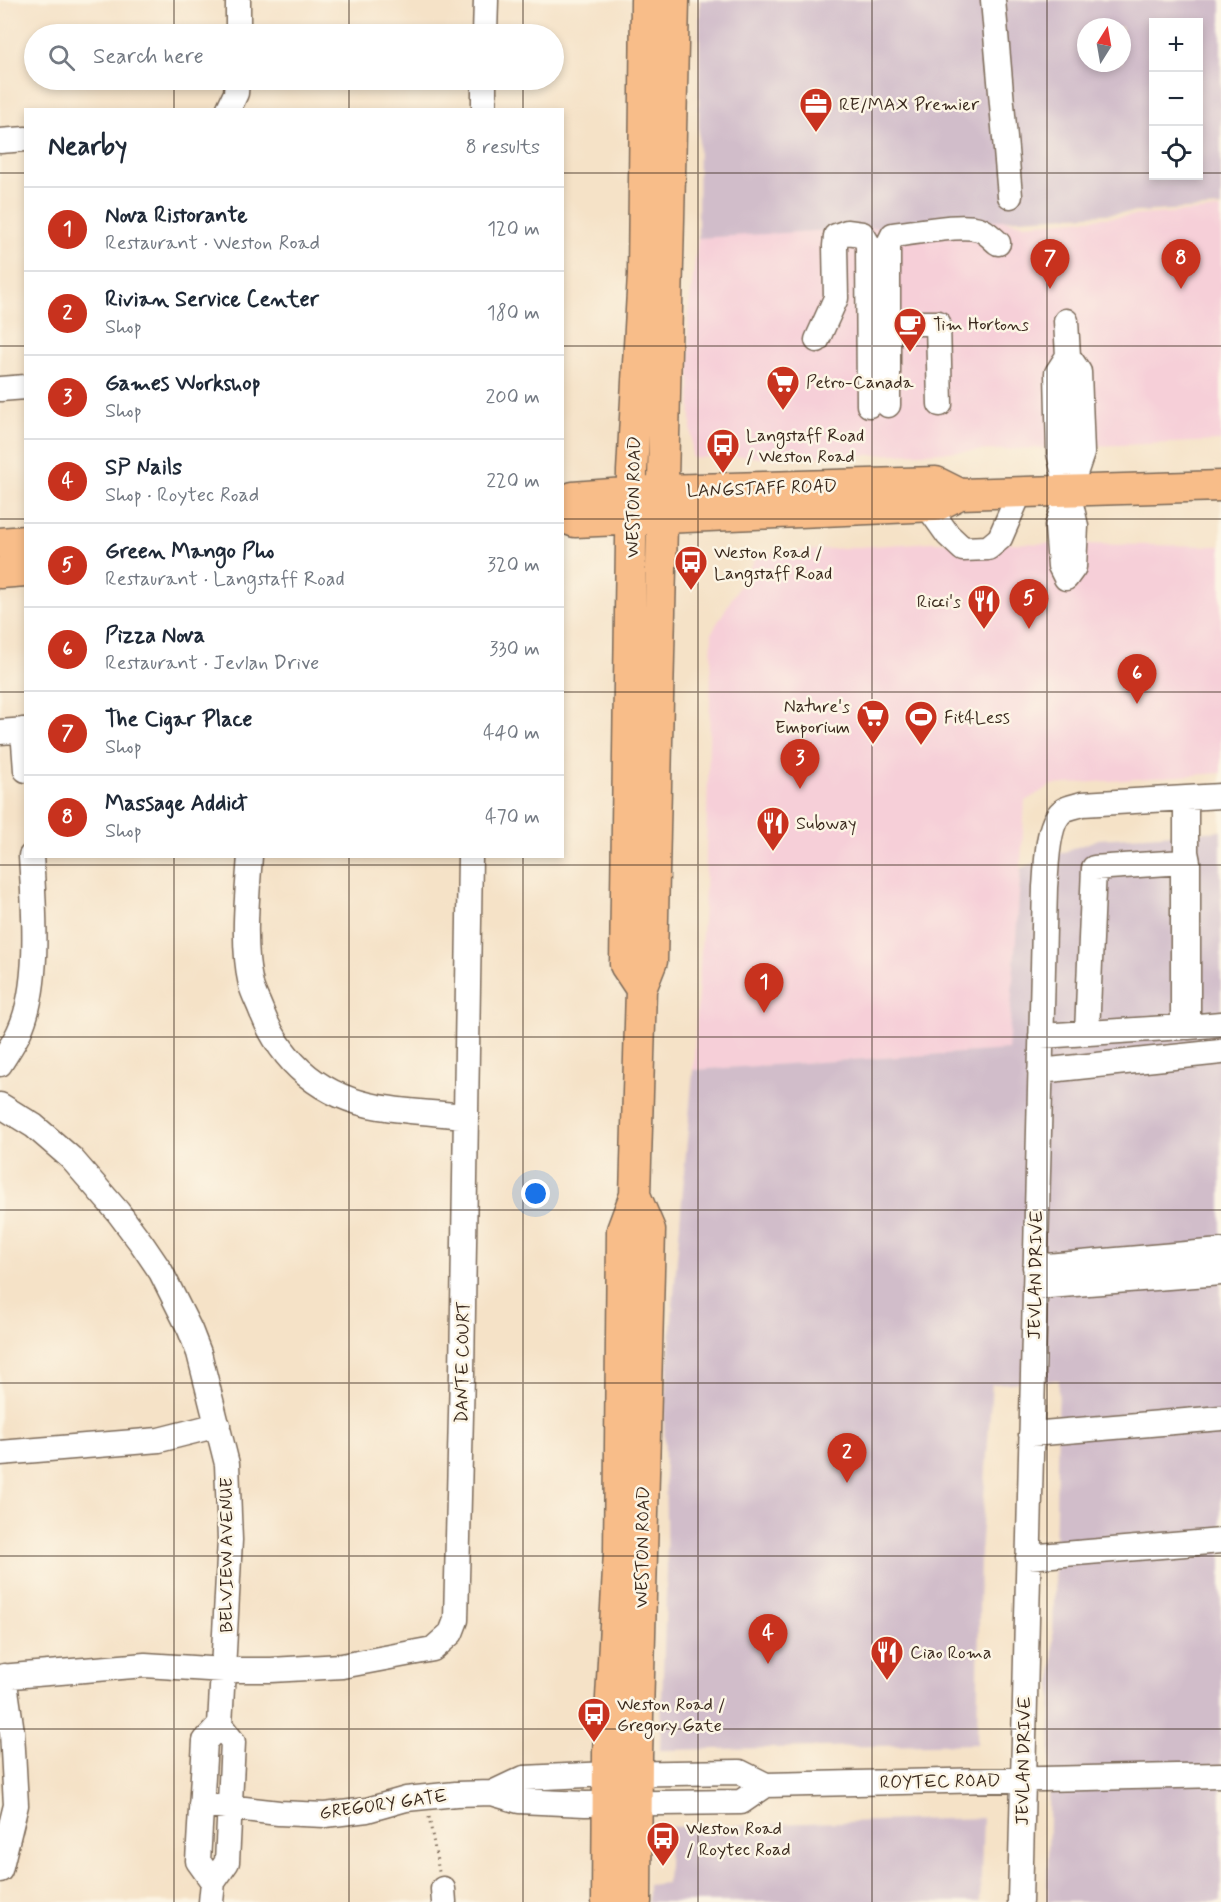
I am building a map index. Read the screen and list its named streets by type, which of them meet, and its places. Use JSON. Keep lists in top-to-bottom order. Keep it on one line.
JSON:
{"streets":{"main road":["LANGSTAFF ROAD","WESTON ROAD"],"street":["JEVLAN DRIVE","DANTE COURT","BELVIEW AVENUE","ROYTEC ROAD","GREGORY GATE"]},"crossings":[["LANGSTAFF ROAD","WESTON ROAD"],["WESTON ROAD","ROYTEC ROAD"],["WESTON ROAD","GREGORY GATE"],["JEVLAN DRIVE","ROYTEC ROAD"],["DANTE COURT","BELVIEW AVENUE"],["ROYTEC ROAD","GREGORY GATE"]],"places":{"office":["RE/MAX Premier"],"cafe":["Tim Hortons"],"supermarket":["Petro-Canada","Nature's Emporium"],"bus stop":["Langstaff Road / Weston Road","Weston Road / Langstaff Road","Weston Road / Gregory Gate","Weston Road / Roytec Road"],"restaurant":["Ricci's","Subway","Ciao Roma"],"sports":["Fit4Less"]},"north":"top","page":{"map_buttons":["+","−"],"search":"Search here","heading":["Nearby","8 results"],"list":[{"mark":"1","name":"Nova Ristorante","note":"Restaurant · Weston Road","value":"120 m"},{"mark":"2","name":"Rivian Service Center","note":"Shop","value":"180 m"},{"mark":"3","name":"Games Workshop","note":"Shop","value":"200 m"},{"mark":"4","name":"SP Nails","note":"Shop · Roytec Road","value":"220 m"},{"mark":"5","name":"Green Mango Pho","note":"Restaurant · Langstaff Road","value":"320 m"},{"mark":"6","name":"Pizza Nova","note":"Restaurant · Jevlan Drive","value":"330 m"},{"mark":"7","name":"The Cigar Place","note":"Shop","value":"440 m"},{"mark":"8","name":"Massage Addict","note":"Shop","value":"470 m"}],"pins":["7","8","5","6","3","1","2","4"]}}
